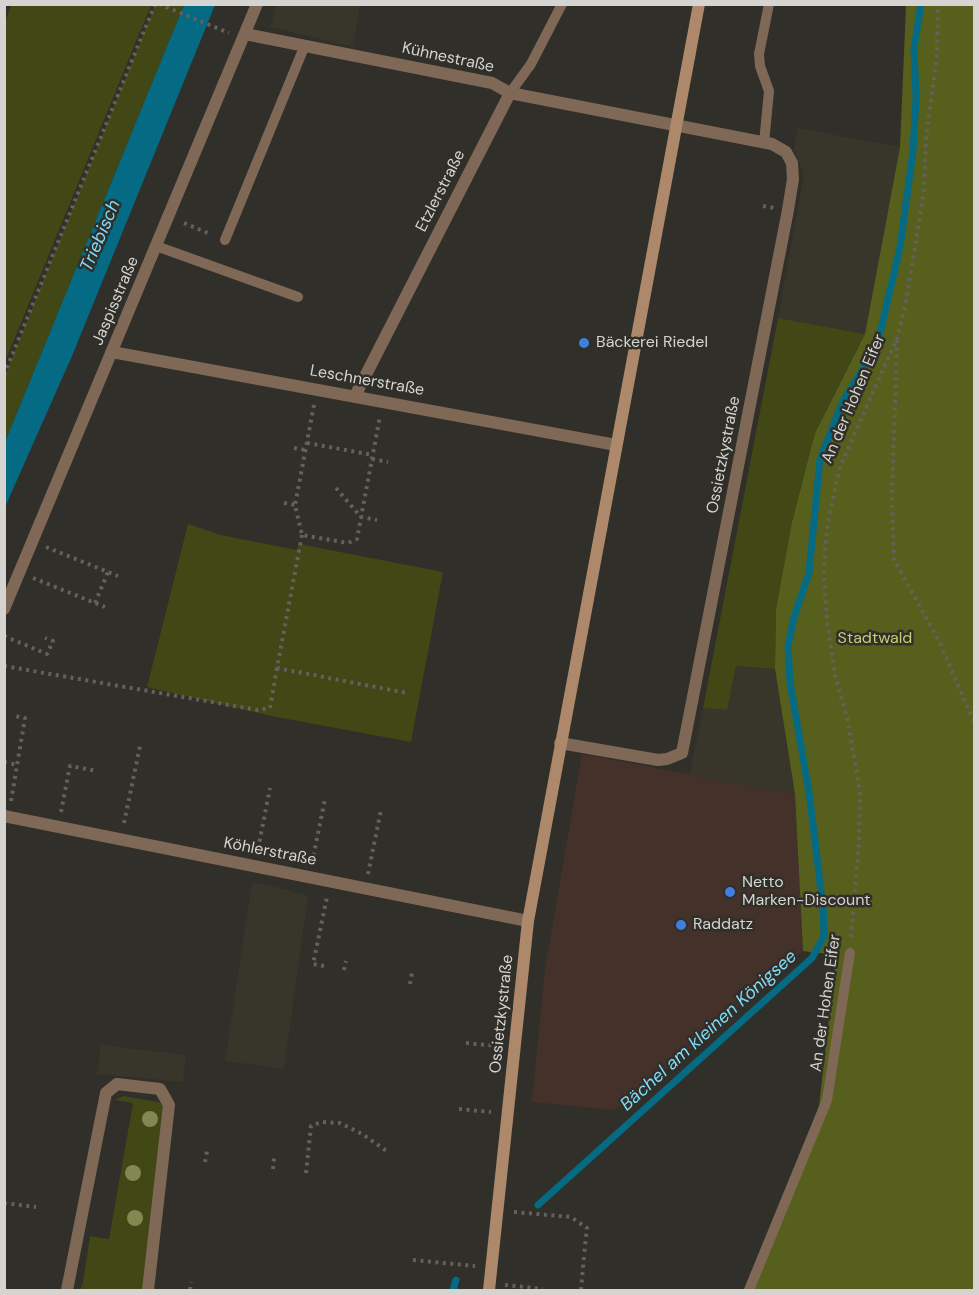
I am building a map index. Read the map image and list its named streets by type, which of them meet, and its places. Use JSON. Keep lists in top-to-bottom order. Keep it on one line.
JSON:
{"streets":{"main road":["Ossietzkystraße"],"street":["Kühnestraße","Etzlerstraße","Jaspisstraße","Leschnerstraße","Köhlerstraße"],"lane":["An der Hohen Eifer"]},"crossings":[["Kühnestraße","Etzlerstraße"],["Kühnestraße","Jaspisstraße"],["Kühnestraße","Ossietzkystraße"],["Etzlerstraße","Leschnerstraße"],["Jaspisstraße","Leschnerstraße"],["Leschnerstraße","Ossietzkystraße"],["Ossietzkystraße","Köhlerstraße"]],"water":["Triebisch","Bächel am kleinen Königsee"],"parks":["Stadtwald"],"places":["Bäckerei Riedel","Netto Marken-Discount","Raddatz"]}
